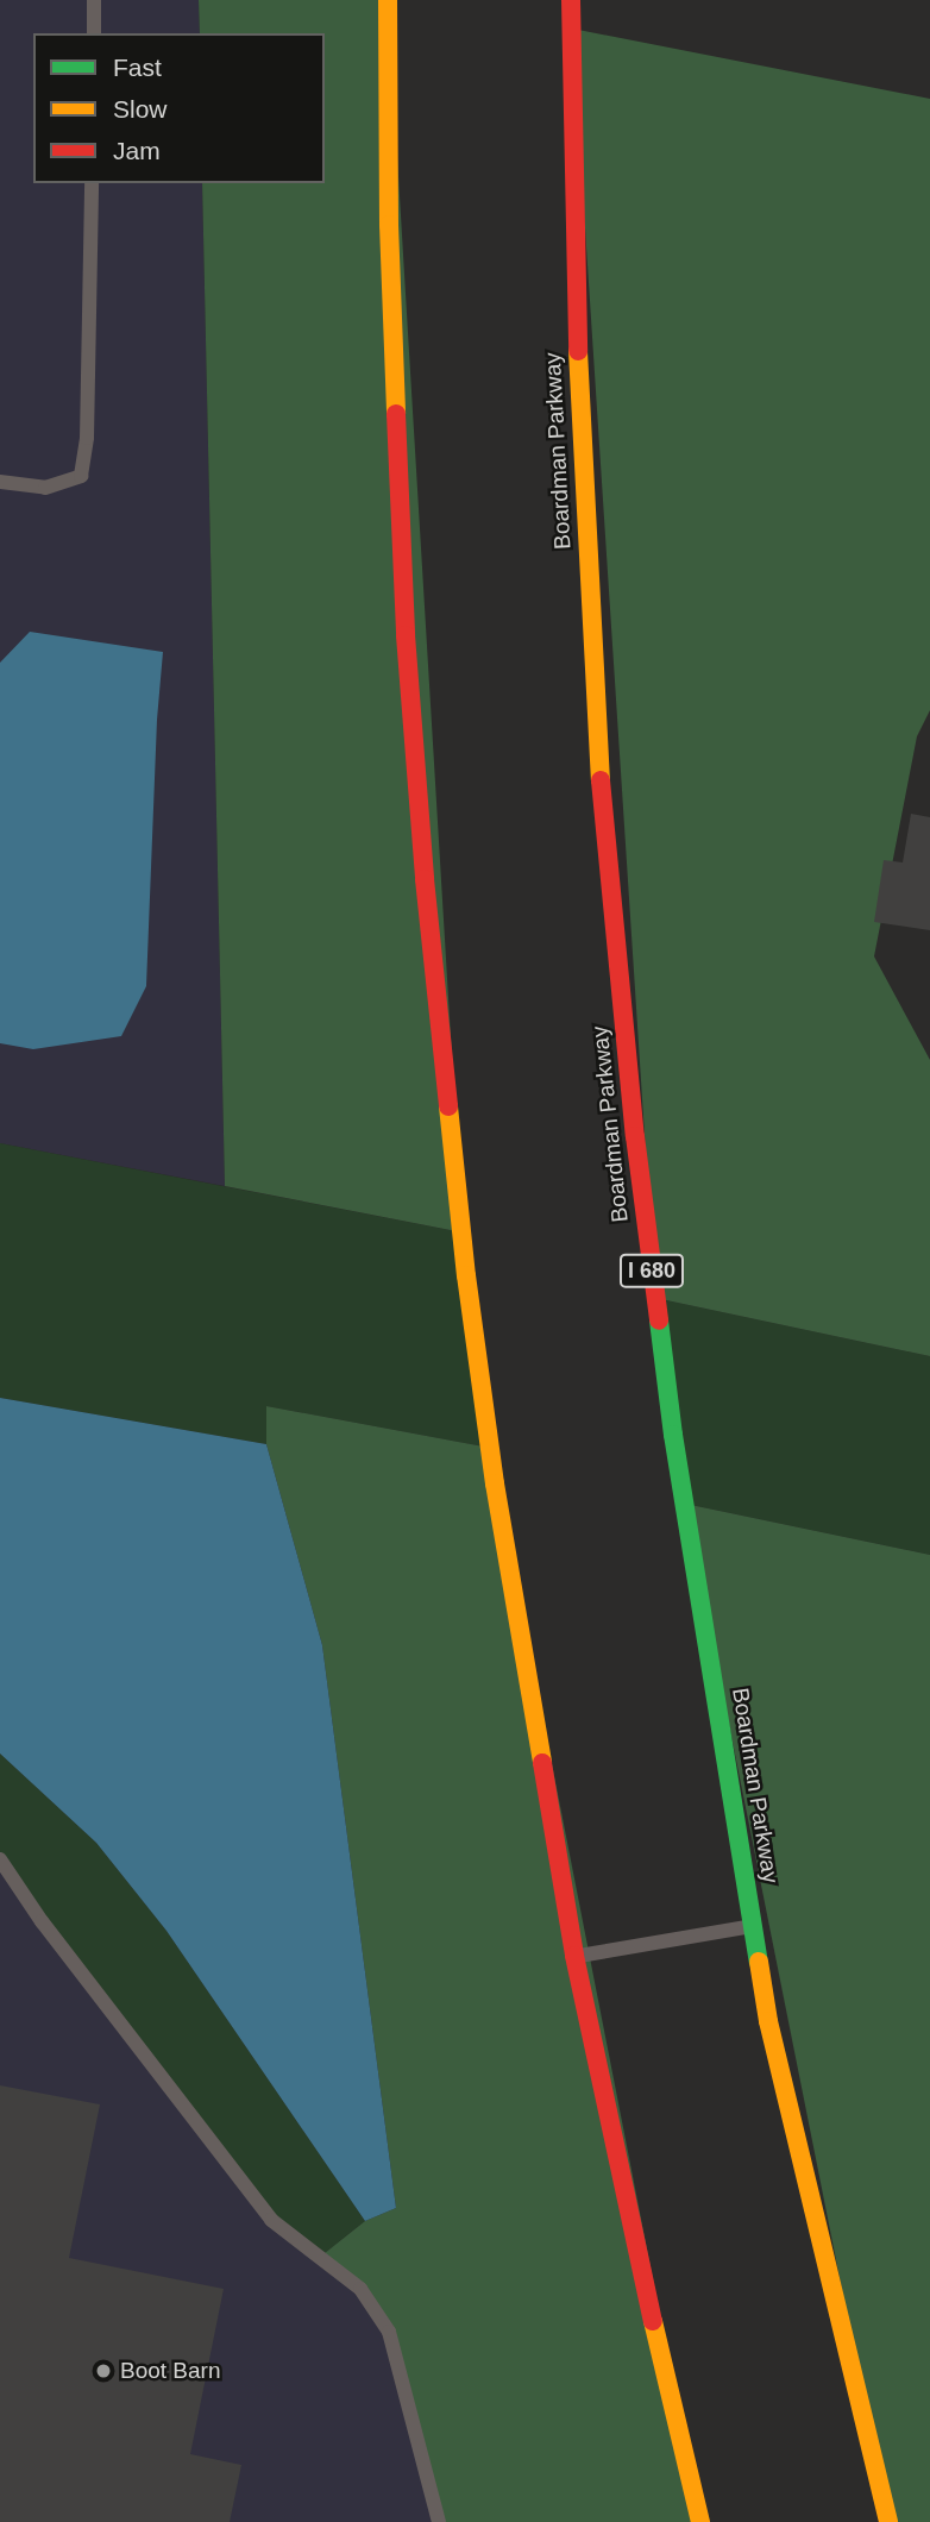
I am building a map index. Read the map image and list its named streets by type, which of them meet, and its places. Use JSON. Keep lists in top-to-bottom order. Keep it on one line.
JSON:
{"streets":{"highway":["Boardman Parkway","I 680"]},"places":["Boot Barn"],"legend":["Fast","Slow","Jam"]}
